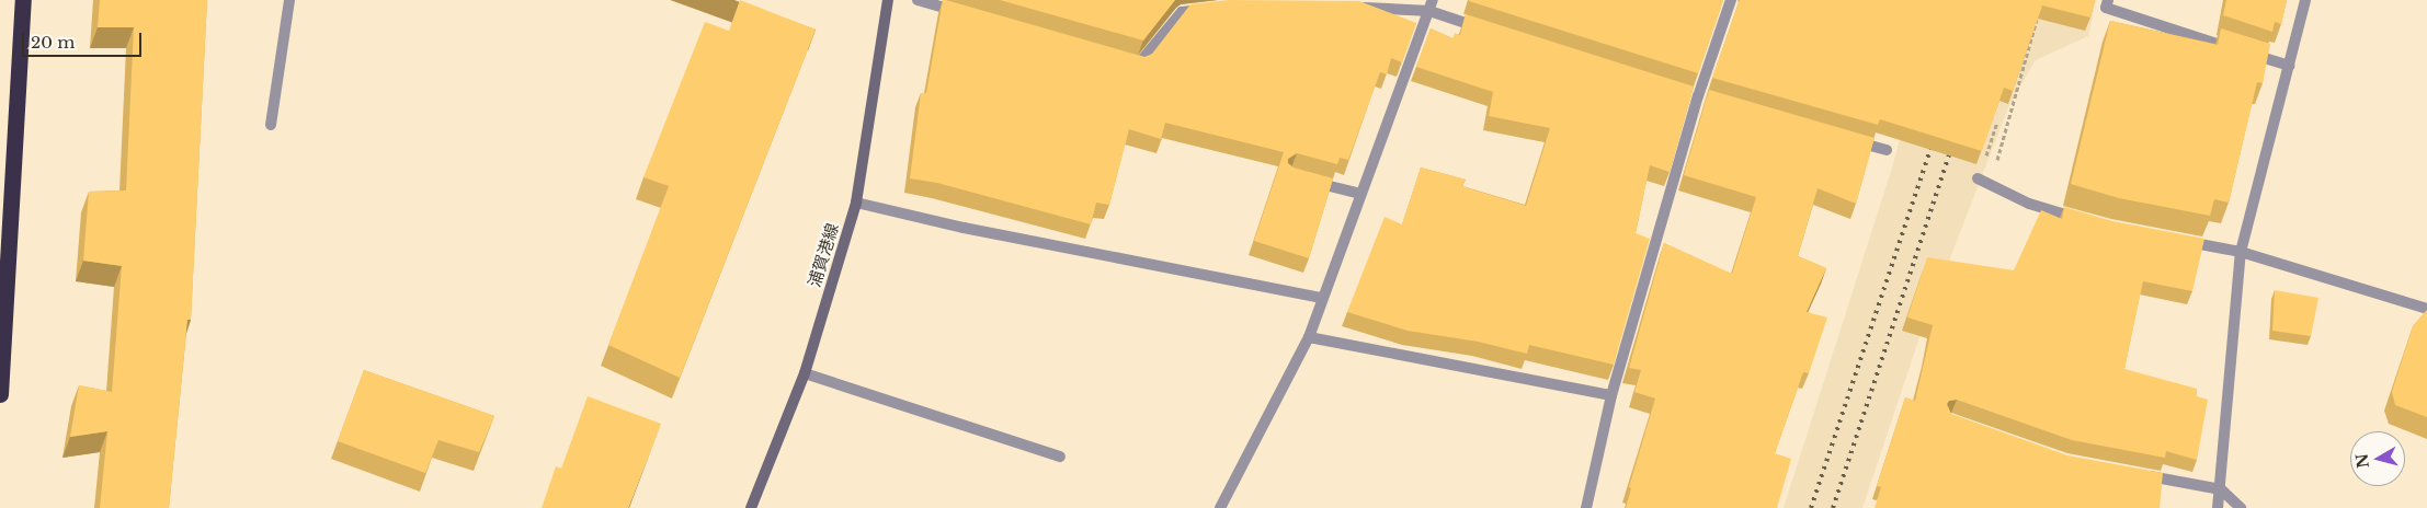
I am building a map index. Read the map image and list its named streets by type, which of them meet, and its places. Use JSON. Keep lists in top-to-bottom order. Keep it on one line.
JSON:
{"streets":{"main road":["浦賀港線"]},"scale_bar":"20 m","north":"left"}
